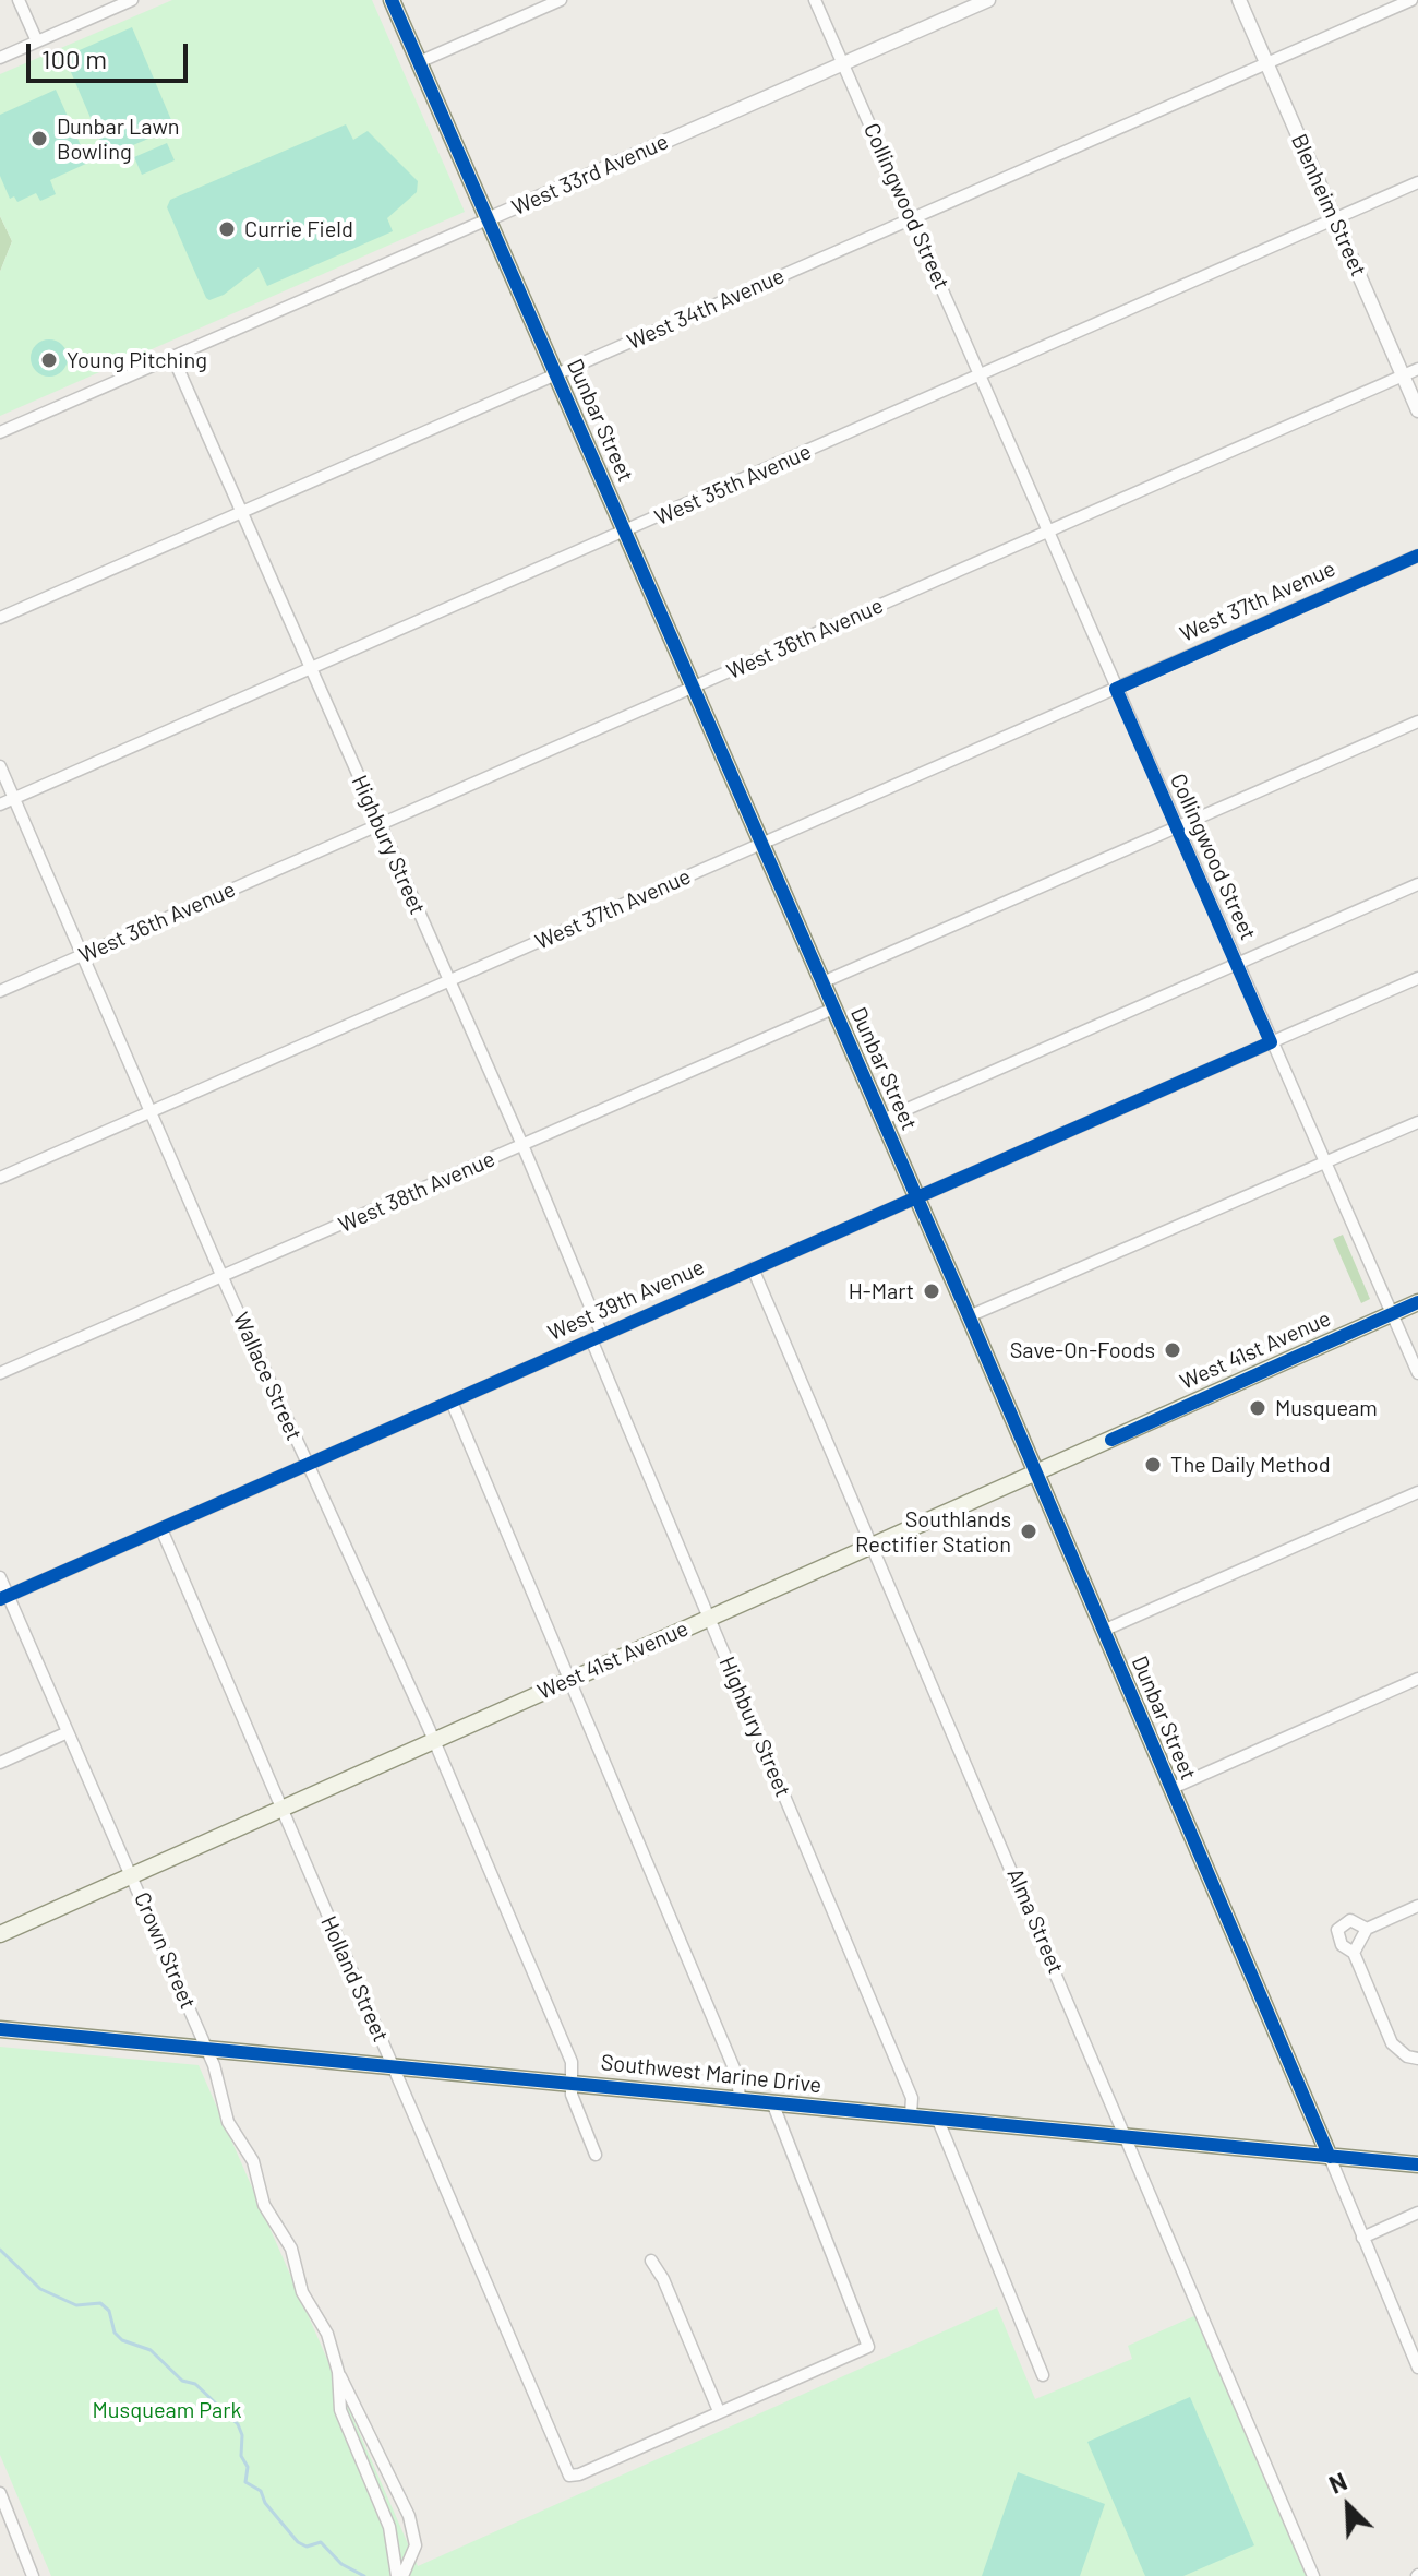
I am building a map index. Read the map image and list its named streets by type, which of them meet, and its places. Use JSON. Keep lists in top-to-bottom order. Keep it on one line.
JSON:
{"streets":{"main road":["Dunbar Street","West 41st Avenue","Southwest Marine Drive"],"street":["West 33rd Avenue","Blenheim Street","Collingwood Street","West 34th Avenue","West 35th Avenue","West 37th Avenue","West 36th Avenue","Highbury Street","West 38th Avenue","West 39th Avenue","Wallace Street","Alma Street","Crown Street","Holland Street"]},"crossings":[["West 33rd Avenue","Collingwood Street"],["West 33rd Avenue","Dunbar Street"],["West 33rd Avenue","Highbury Street"],["Blenheim Street","West 34th Avenue"],["Blenheim Street","West 35th Avenue"],["Blenheim Street","West 36th Avenue"],["Collingwood Street","West 34th Avenue"],["Collingwood Street","West 35th Avenue"],["Collingwood Street","West 37th Avenue"],["Collingwood Street","West 36th Avenue"],["Collingwood Street","West 39th Avenue"],["Collingwood Street","West 41st Avenue"],["West 34th Avenue","Dunbar Street"],["West 34th Avenue","Highbury Street"],["Dunbar Street","West 35th Avenue"],["Dunbar Street","West 37th Avenue"],["Dunbar Street","West 36th Avenue"],["Dunbar Street","West 38th Avenue"],["Dunbar Street","West 39th Avenue"],["Dunbar Street","West 41st Avenue"],["Dunbar Street","Southwest Marine Drive"],["West 35th Avenue","Highbury Street"],["West 35th Avenue","Wallace Street"],["West 37th Avenue","Highbury Street"],["West 37th Avenue","Wallace Street"],["West 36th Avenue","Highbury Street"],["West 36th Avenue","Wallace Street"],["Highbury Street","West 38th Avenue"],["Highbury Street","West 39th Avenue"],["Highbury Street","West 41st Avenue"],["Highbury Street","Southwest Marine Drive"],["West 38th Avenue","Wallace Street"],["West 39th Avenue","Wallace Street"],["West 39th Avenue","Alma Street"],["West 39th Avenue","Crown Street"],["West 39th Avenue","Holland Street"],["West 41st Avenue","Wallace Street"],["West 41st Avenue","Alma Street"],["West 41st Avenue","Crown Street"],["West 41st Avenue","Holland Street"],["Wallace Street","Southwest Marine Drive"],["Alma Street","Southwest Marine Drive"],["Crown Street","Southwest Marine Drive"],["Holland Street","Southwest Marine Drive"]],"parks":["Musqueam Park"],"places":["Dunbar Lawn Bowling","Currie Field","Young Pitching","H-Mart","Save-On-Foods","Musqueam","The Daily Method","Southlands Rectifier Station"],"scale_bar":"100 m","north":"top left"}
